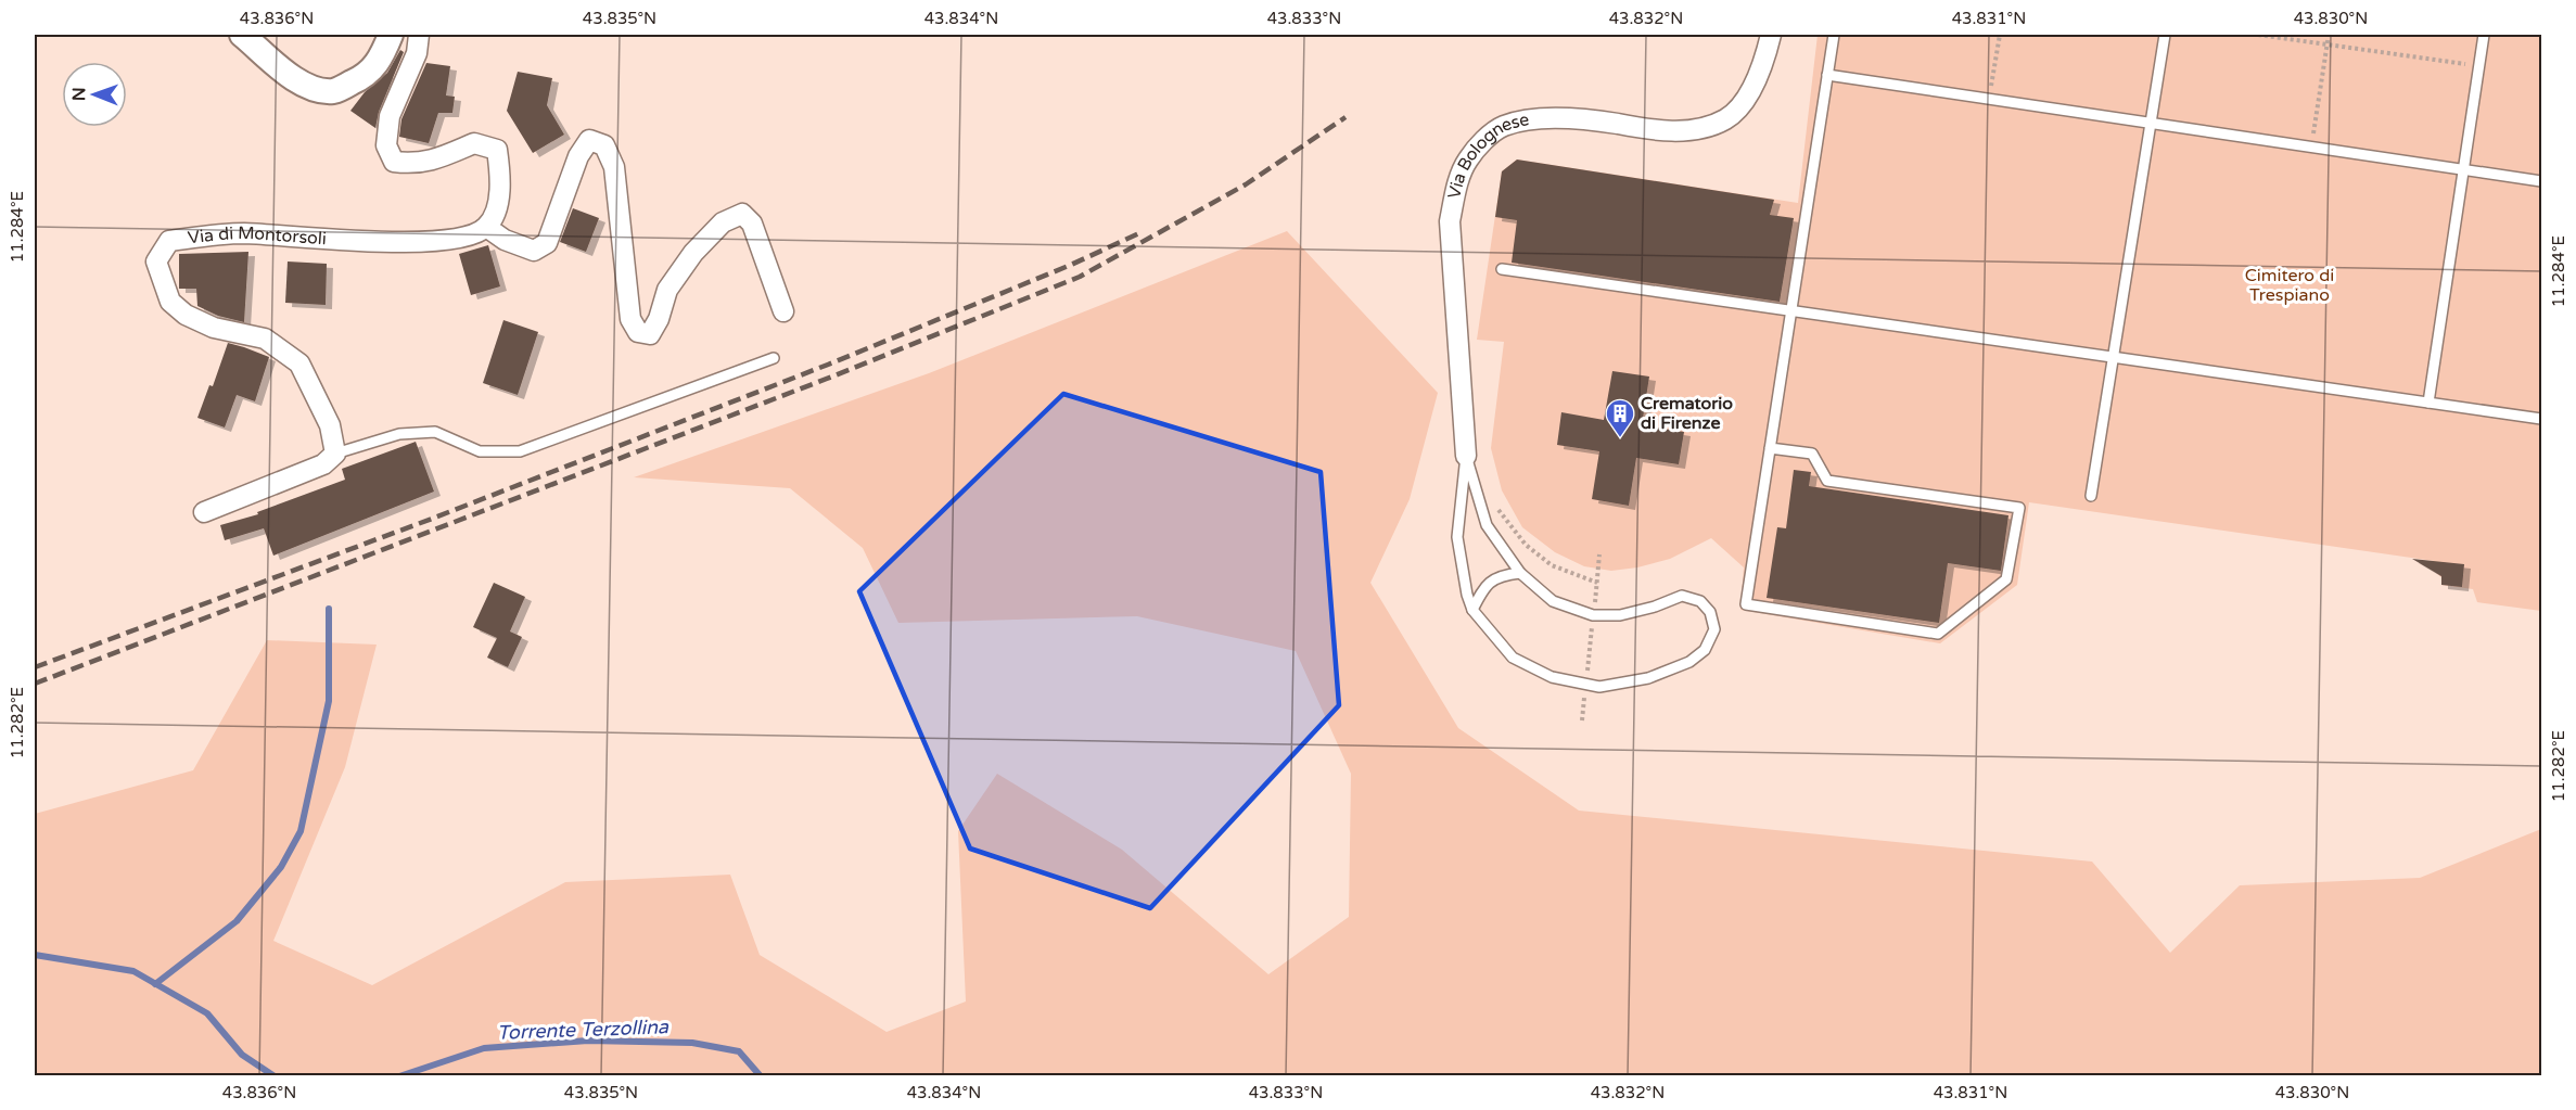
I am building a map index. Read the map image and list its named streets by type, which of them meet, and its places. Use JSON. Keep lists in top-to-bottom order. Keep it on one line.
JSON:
{"streets":{"street":["Via Bolognese","Via di Montorsoli"]},"water":["Torrente Terzollina"],"parks":["Cimitero di Trespiano"],"places":{"building":["Crematorio di Firenze"]},"north":"left","coordinates":["43.836°N","43.835°N","43.834°N","43.833°N","43.832°N","43.831°N","43.830°N","11.284°E","11.282°E"]}
